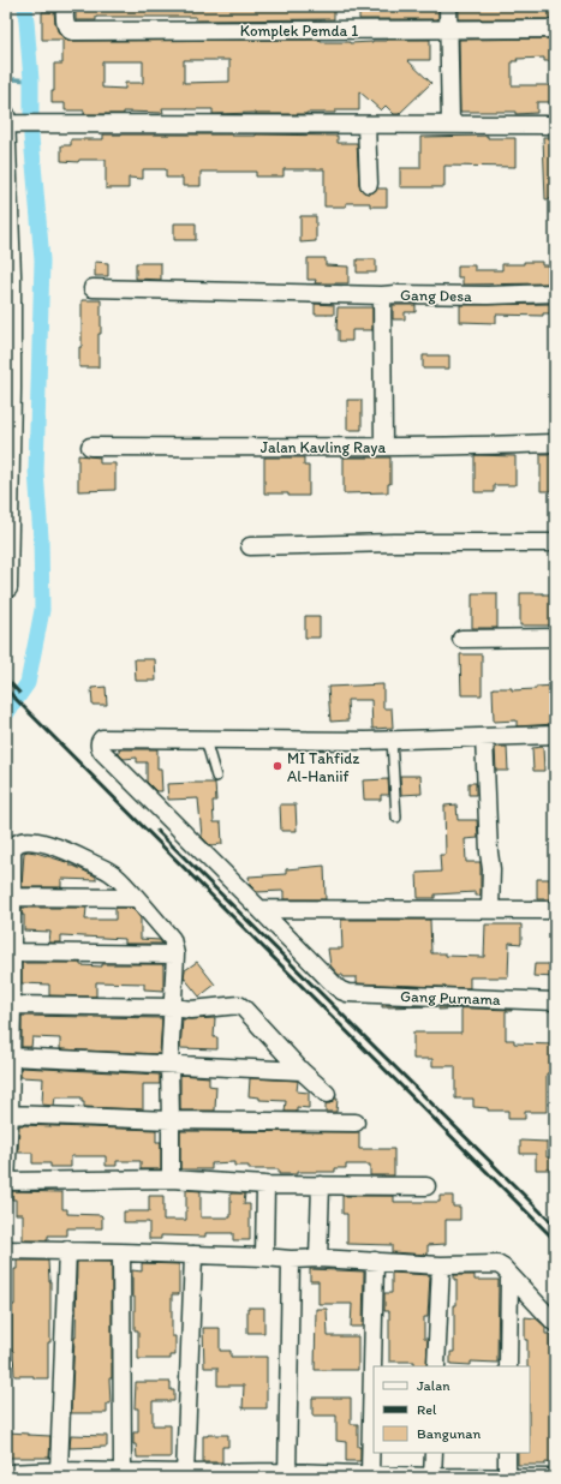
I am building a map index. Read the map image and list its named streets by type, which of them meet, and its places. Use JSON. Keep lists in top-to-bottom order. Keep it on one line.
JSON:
{"streets":{"street":["Komplek Pemda 1","Gang Desa","Jalan Kavling Raya","Gang Purnama"]},"crossings":[["Gang Desa","Jalan Kavling Raya"]],"places":["MI Tahfidz Al-Haniif"],"legend":["Jalan","Rel","Bangunan"]}
